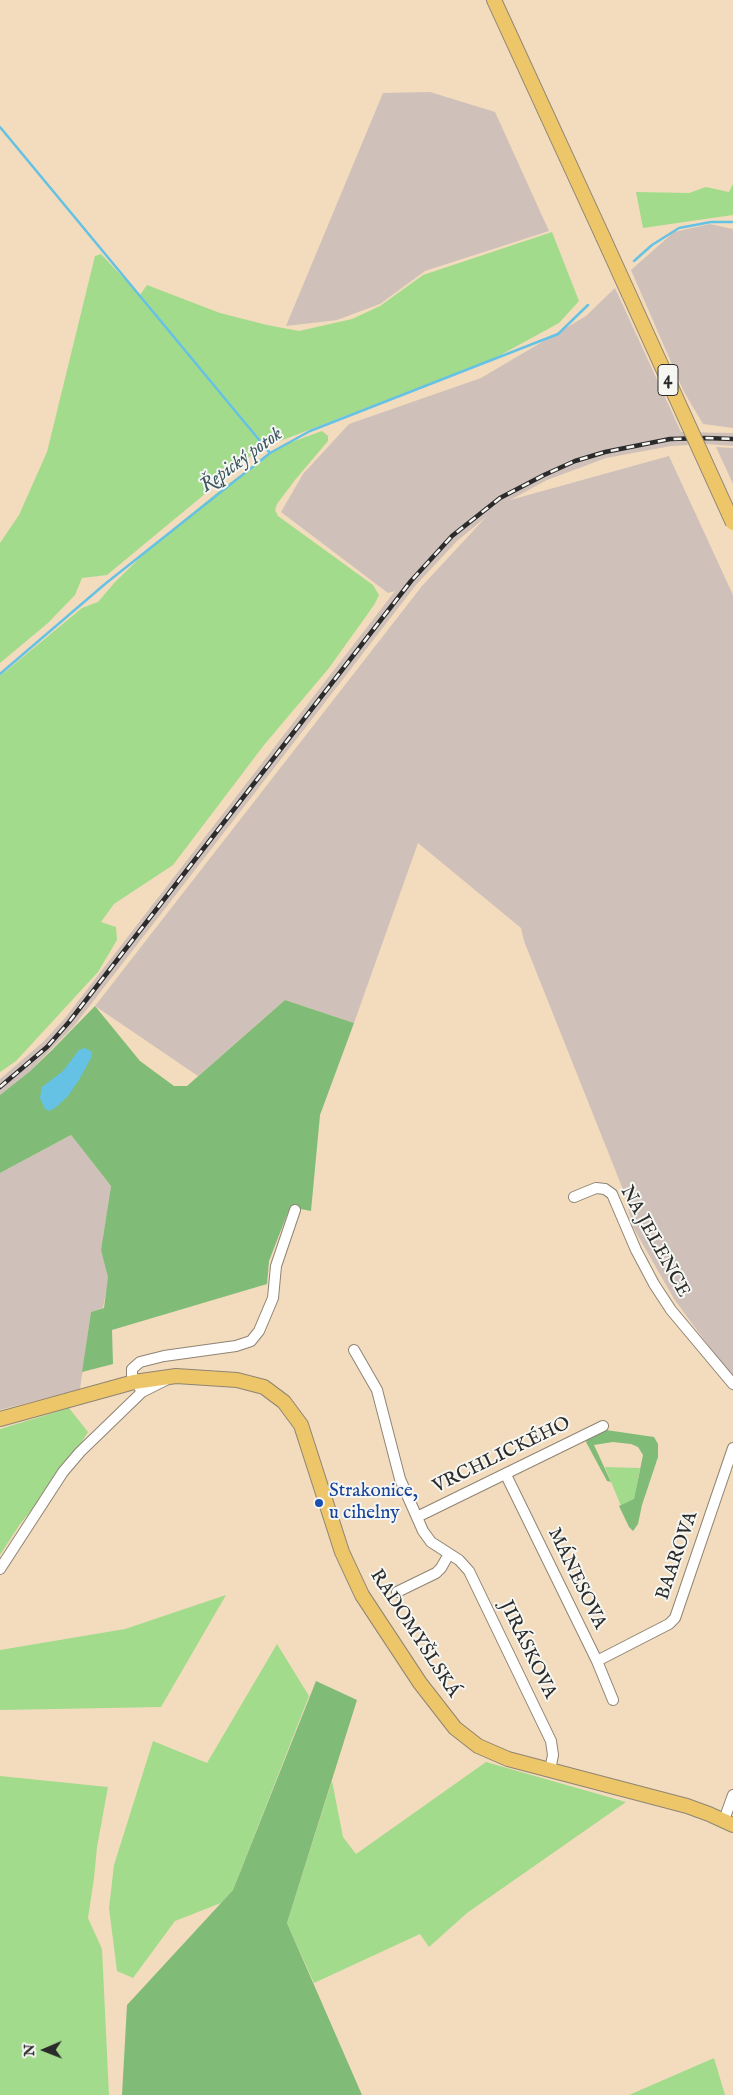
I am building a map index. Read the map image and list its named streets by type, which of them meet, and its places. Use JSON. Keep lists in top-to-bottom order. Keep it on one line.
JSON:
{"streets":{"main road":["4","RADOMYŠLSKÁ"],"street":["NA JELENCE","VRCHLICKÉHO","BAAROVA","MÁNESOVA","JIRÁSKOVA"]},"crossings":[["VRCHLICKÉHO","MÁNESOVA"],["VRCHLICKÉHO","JIRÁSKOVA"],["BAAROVA","MÁNESOVA"],["RADOMYŠLSKÁ","JIRÁSKOVA"]],"water":["Řepický potok"],"places":["Strakonice, u cihelny"],"north":"left"}
